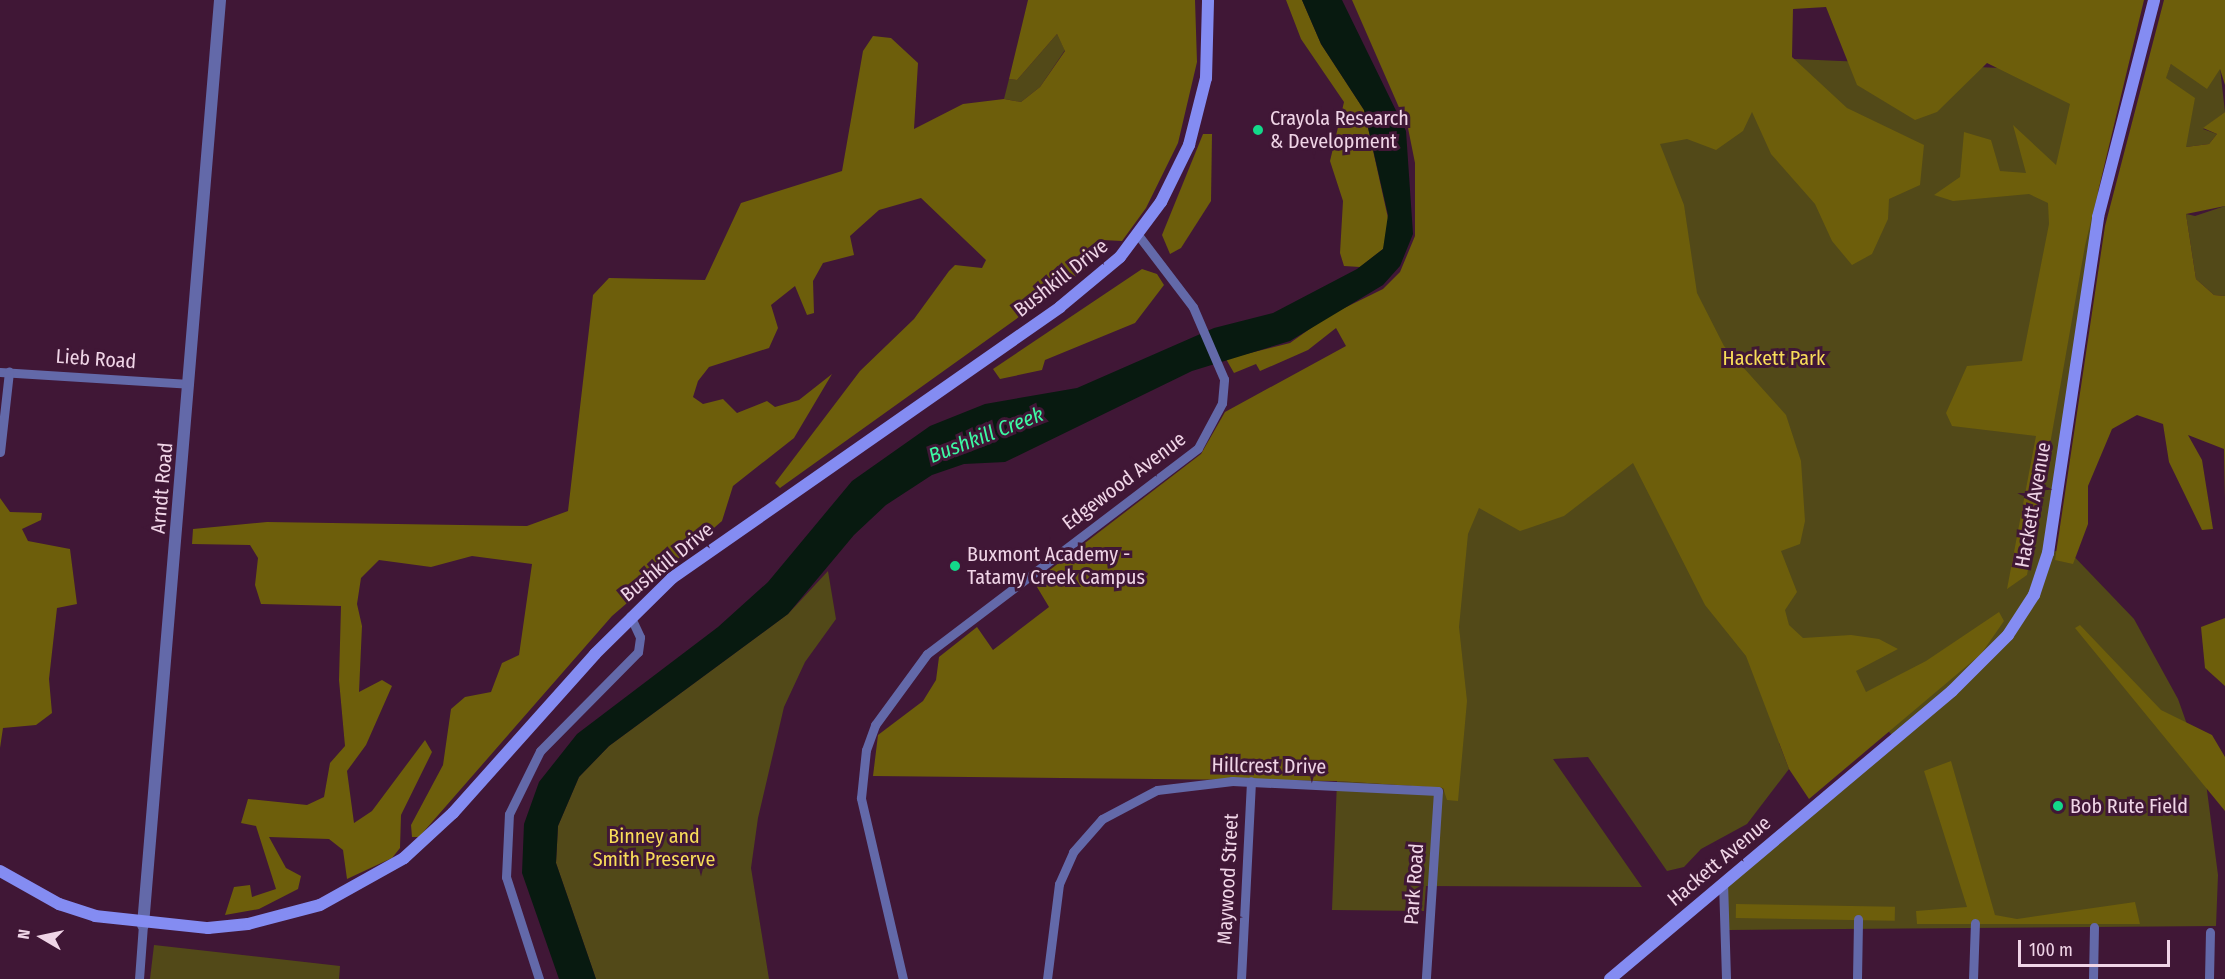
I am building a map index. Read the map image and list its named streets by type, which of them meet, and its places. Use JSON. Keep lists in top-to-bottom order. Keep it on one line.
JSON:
{"streets":{"main road":["Bushkill Drive","Hackett Avenue"],"street":["Lieb Road","Edgewood Avenue","Arndt Road","Hillcrest Drive","Maywood Street","Park Road"]},"crossings":[["Bushkill Drive","Edgewood Avenue"],["Bushkill Drive","Arndt Road"],["Lieb Road","Arndt Road"],["Hillcrest Drive","Maywood Street"],["Hillcrest Drive","Park Road"]],"water":["Bushkill Creek"],"parks":["Hackett Park","Binney and Smith Preserve"],"places":["Crayola Research & Development","Buxmont Academy - Tatamy Creek Campus","Bob Rute Field"],"scale_bar":"100 m","north":"left"}
